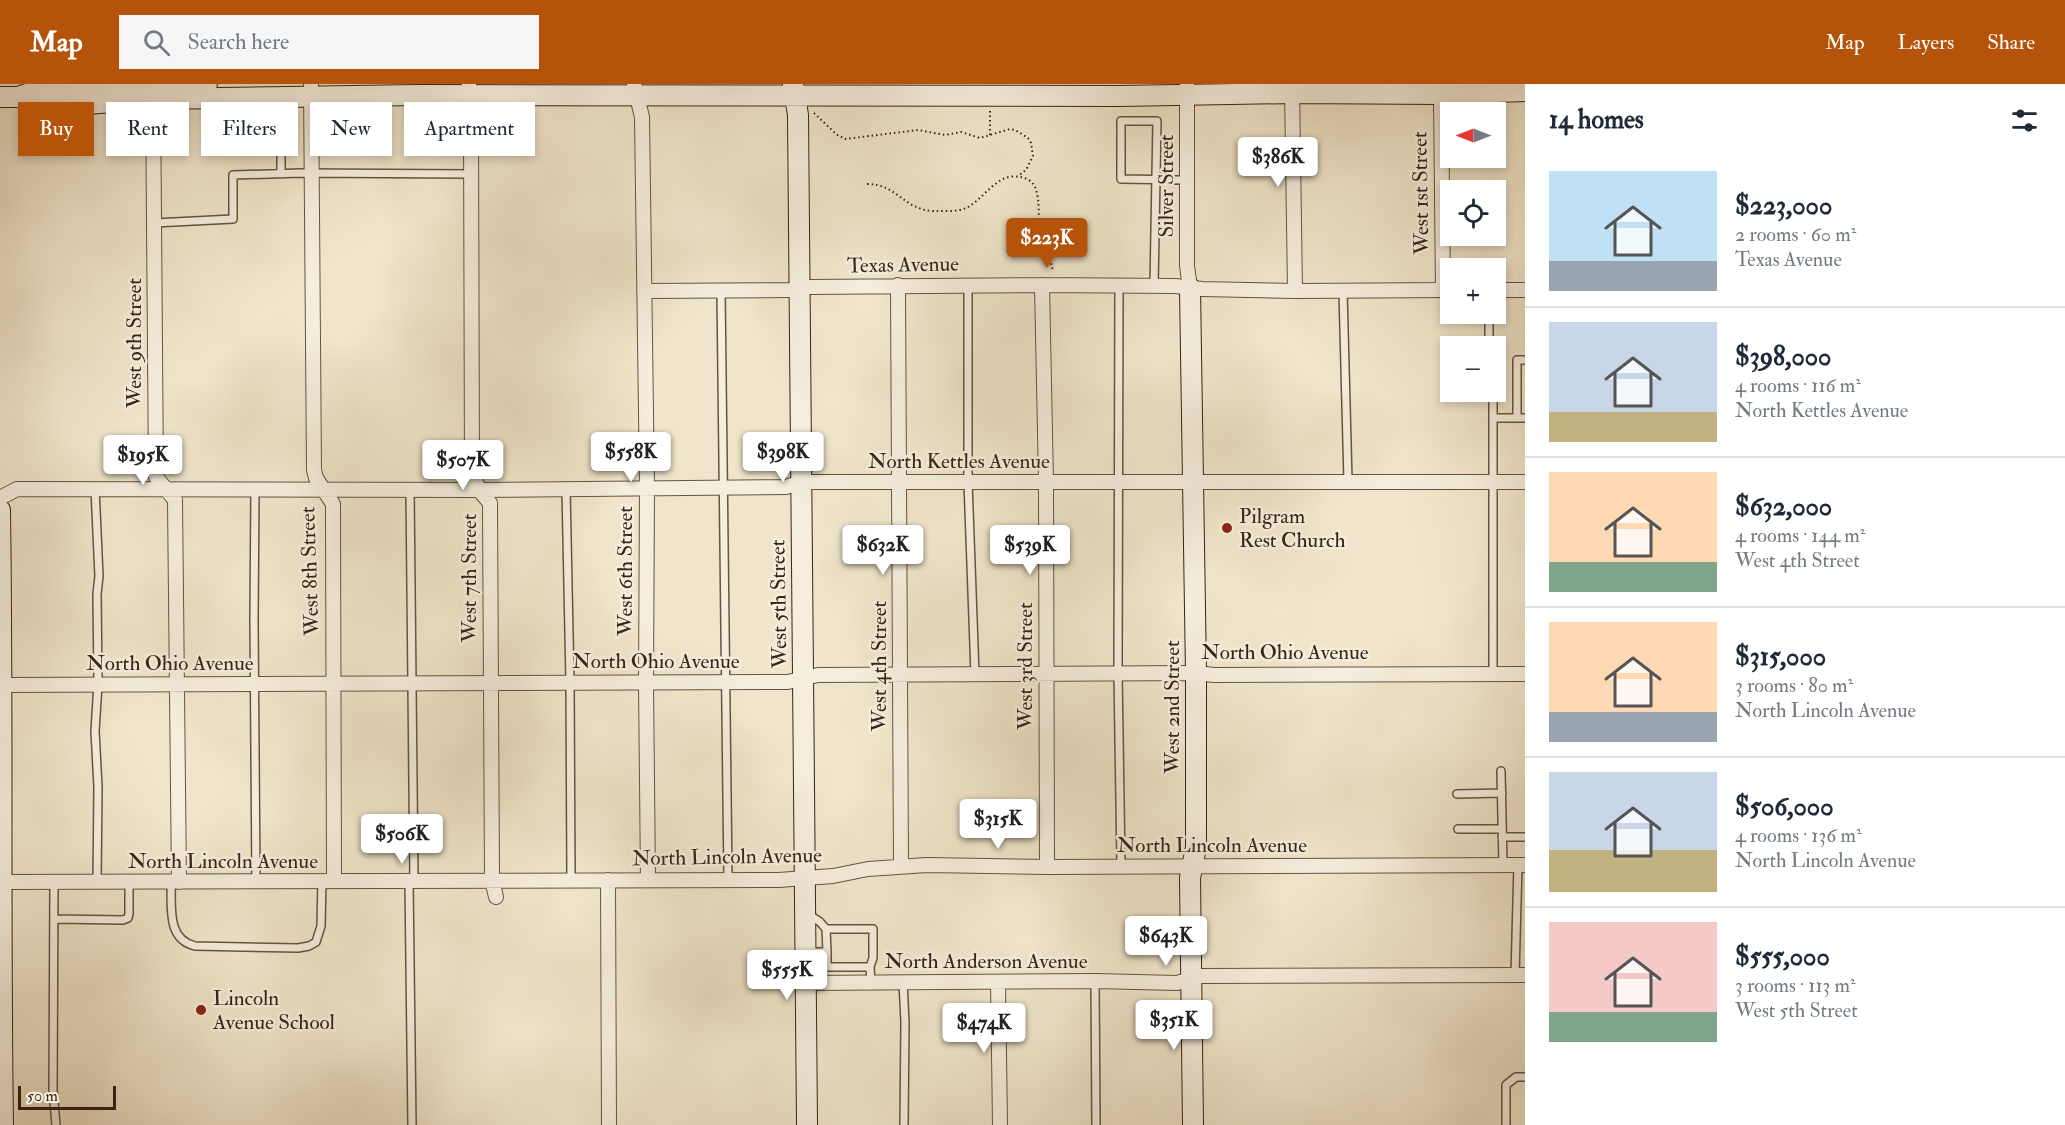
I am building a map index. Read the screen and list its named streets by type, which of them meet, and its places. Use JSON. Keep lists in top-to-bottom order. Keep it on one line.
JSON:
{"streets":{"street":["Silver Street","West 1st Street","Texas Avenue","West 9th Street","North Kettles Avenue","West 8th Street","West 6th Street","West 7th Street","West 5th Street","North Ohio Avenue","West 4th Street","West 3rd Street","West 2nd Street","North Lincoln Avenue","North Anderson Avenue"]},"crossings":[["Silver Street","Texas Avenue"],["Silver Street","West 2nd Street"],["Texas Avenue","West 6th Street"],["Texas Avenue","West 5th Street"],["Texas Avenue","West 4th Street"],["Texas Avenue","West 3rd Street"],["Texas Avenue","West 2nd Street"],["West 9th Street","North Kettles Avenue"],["West 9th Street","North Ohio Avenue"],["West 9th Street","North Lincoln Avenue"],["North Kettles Avenue","West 8th Street"],["North Kettles Avenue","West 6th Street"],["North Kettles Avenue","West 7th Street"],["North Kettles Avenue","West 5th Street"],["North Kettles Avenue","West 4th Street"],["North Kettles Avenue","West 3rd Street"],["North Kettles Avenue","West 2nd Street"],["West 8th Street","North Ohio Avenue"],["West 8th Street","North Lincoln Avenue"],["West 6th Street","North Ohio Avenue"],["West 6th Street","North Lincoln Avenue"],["West 7th Street","North Ohio Avenue"],["West 7th Street","North Lincoln Avenue"],["West 5th Street","North Ohio Avenue"],["West 5th Street","North Lincoln Avenue"],["West 5th Street","North Anderson Avenue"],["North Ohio Avenue","West 4th Street"],["North Ohio Avenue","West 3rd Street"],["North Ohio Avenue","West 2nd Street"],["West 4th Street","North Lincoln Avenue"],["West 3rd Street","North Lincoln Avenue"],["West 2nd Street","North Lincoln Avenue"],["West 2nd Street","North Anderson Avenue"]],"places":["Pilgram Rest Church","Lincoln Avenue School"],"scale_bar":"50 m","north":"left","page":{"header":"Map","search":"Search here","nav":["Map","Layers","Share"],"heading":"14 homes","map_buttons":["+","−"],"chip":["Buy","Rent","Filters","New","Apartment"],"price":["$386K","$223K","$558K","$398K","$195K","$507K","$632K","$539K","$315K","$506K","$643K","$555K","$351K","$474K"],"list":[{"name":"$223,000","note":"2 rooms · 60 m² · Texas Avenue"},{"name":"$398,000","note":"4 rooms · 116 m² · North Kettles Avenue"},{"name":"$632,000","note":"4 rooms · 144 m² · West 4th Street"},{"name":"$315,000","note":"3 rooms · 80 m² · North Lincoln Avenue"},{"name":"$506,000","note":"4 rooms · 136 m² · North Lincoln Avenue"},{"name":"$555,000","note":"3 rooms · 113 m² · West 5th Street"}],"scale":"50 m"}}
